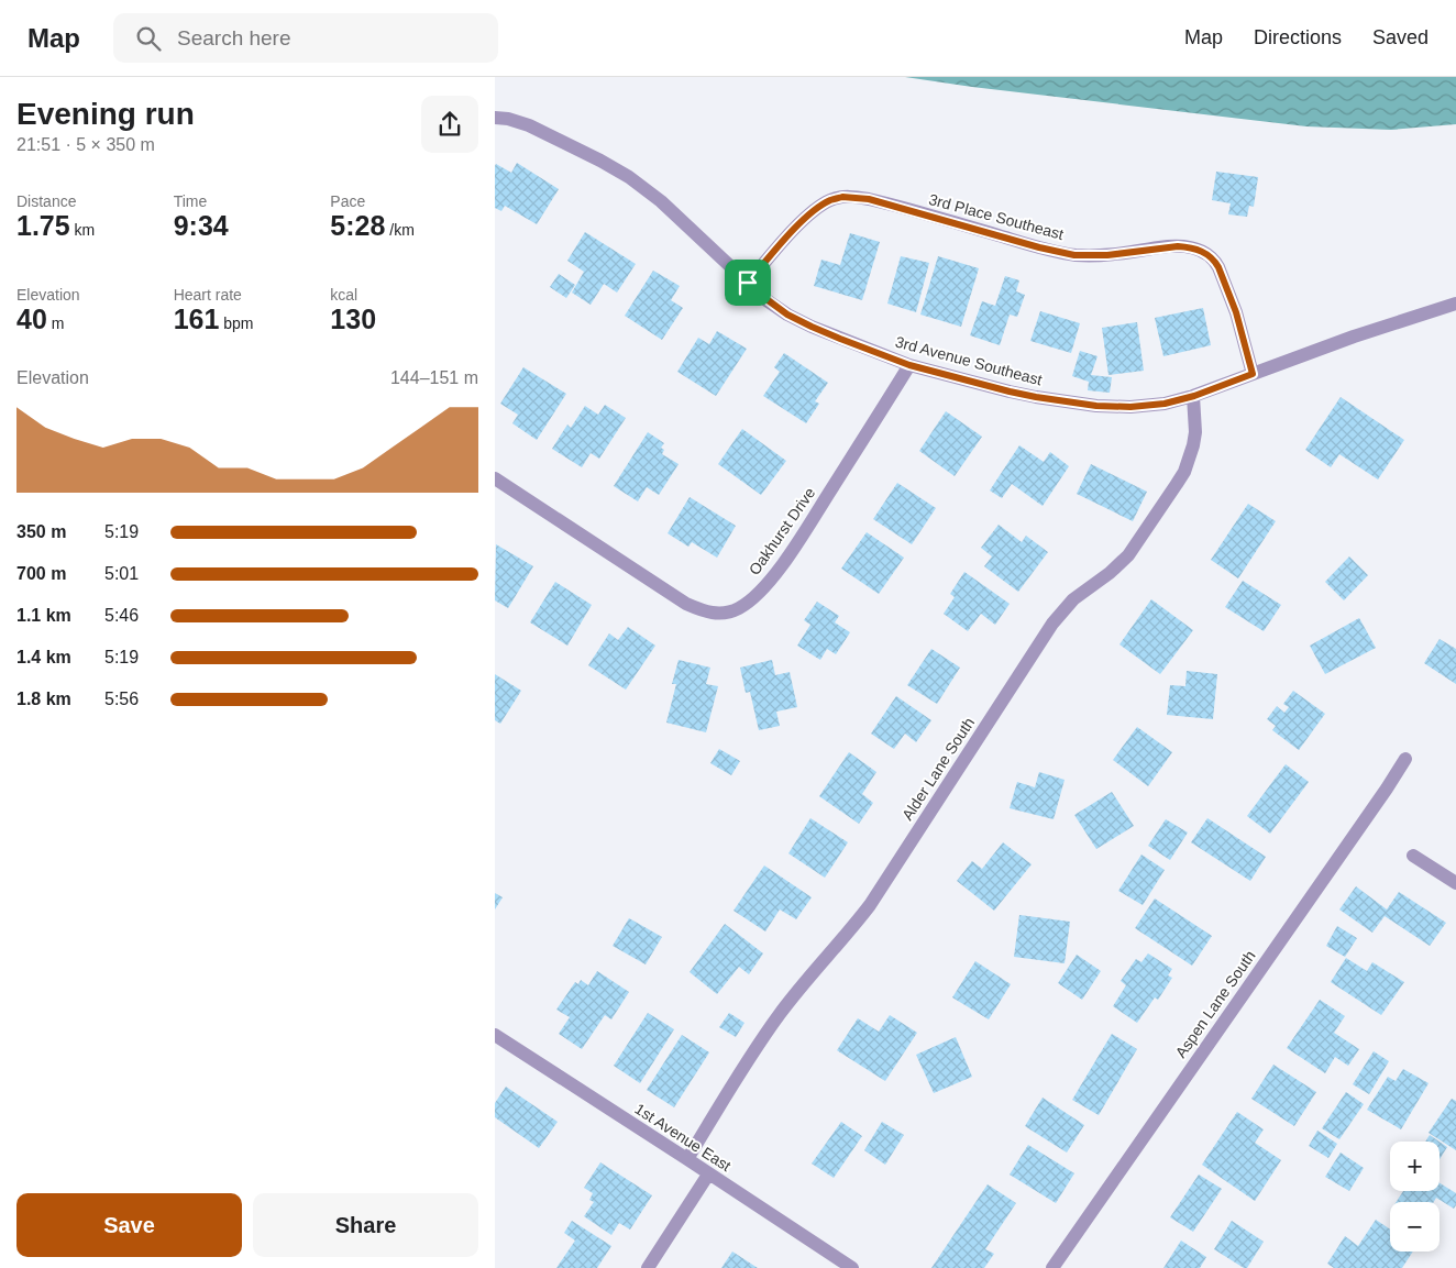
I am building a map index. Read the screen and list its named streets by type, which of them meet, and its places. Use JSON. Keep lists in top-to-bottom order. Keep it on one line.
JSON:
{"streets":{"street":["3rd Place Southeast","3rd Avenue Southeast","Oakhurst Drive","Alder Lane South","Aspen Lane South","1st Avenue East"]},"crossings":[["3rd Place Southeast","3rd Avenue Southeast"],["3rd Avenue Southeast","Oakhurst Drive"],["3rd Avenue Southeast","Alder Lane South"],["Alder Lane South","1st Avenue East"]],"page":{"header":"Map","search":"Search here","nav":["Map","Directions","Saved"],"heading":["Evening run","21:51 · 5 × 350 m"],"stats":[["Distance","1.75 km"],["Time","9:34"],["Pace","5:28 /km"],["Elevation","40 m"],["Heart rate","161 bpm"],["kcal","130"]],"chart":["Elevation","144–151 m"],"list":[{"name":"350 m","note":"5:19"},{"name":"700 m","note":"5:01"},{"name":"1.1 km","note":"5:46"},{"name":"1.4 km","note":"5:19"},{"name":"1.8 km","note":"5:56"}],"map_buttons":["+","−"],"buttons":["Save","Share"]}}
